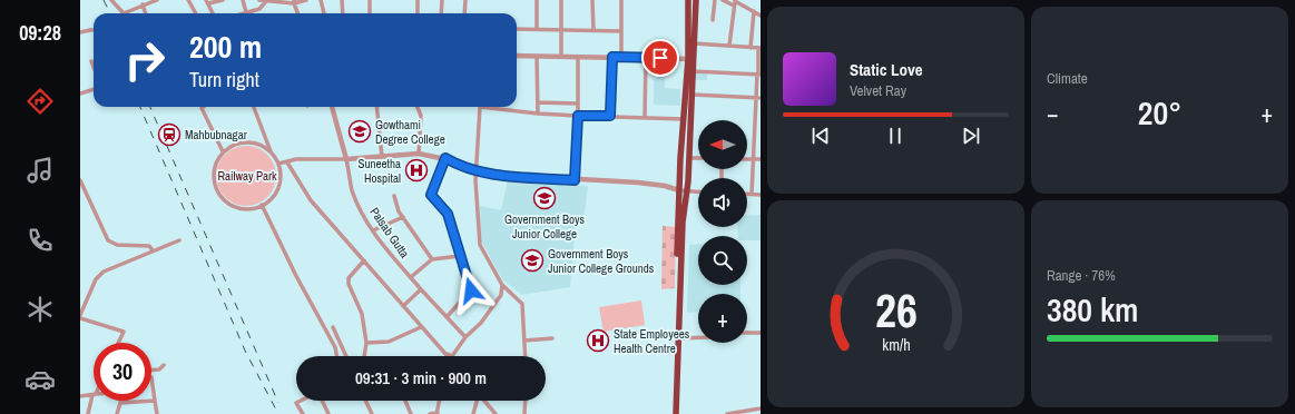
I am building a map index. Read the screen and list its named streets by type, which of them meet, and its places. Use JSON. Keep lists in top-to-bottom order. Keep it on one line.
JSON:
{"streets":{"street":["Palsab Gutta"]},"parks":["Railway Park"],"places":{"school or university":["Gowthami Degree College","Government Boys Junior College","Government Boys Junior College Grounds"],"station":["Mahbubnagar"],"hospital":["Suneetha Hospital","State Employees Health Centre"]},"north":"left","page":{"tabs":"09:28","tile":["Climate",["Range · 76%","380 km"]],"turn":["200 m","Turn right"],"song":["Static Love","Velvet Ray"],"heat":["−","20°","+"],"map_buttons":"+","limit":"30","trip":"09:31 · 3 min · 900 m","gauge":["26","km/h"]}}
